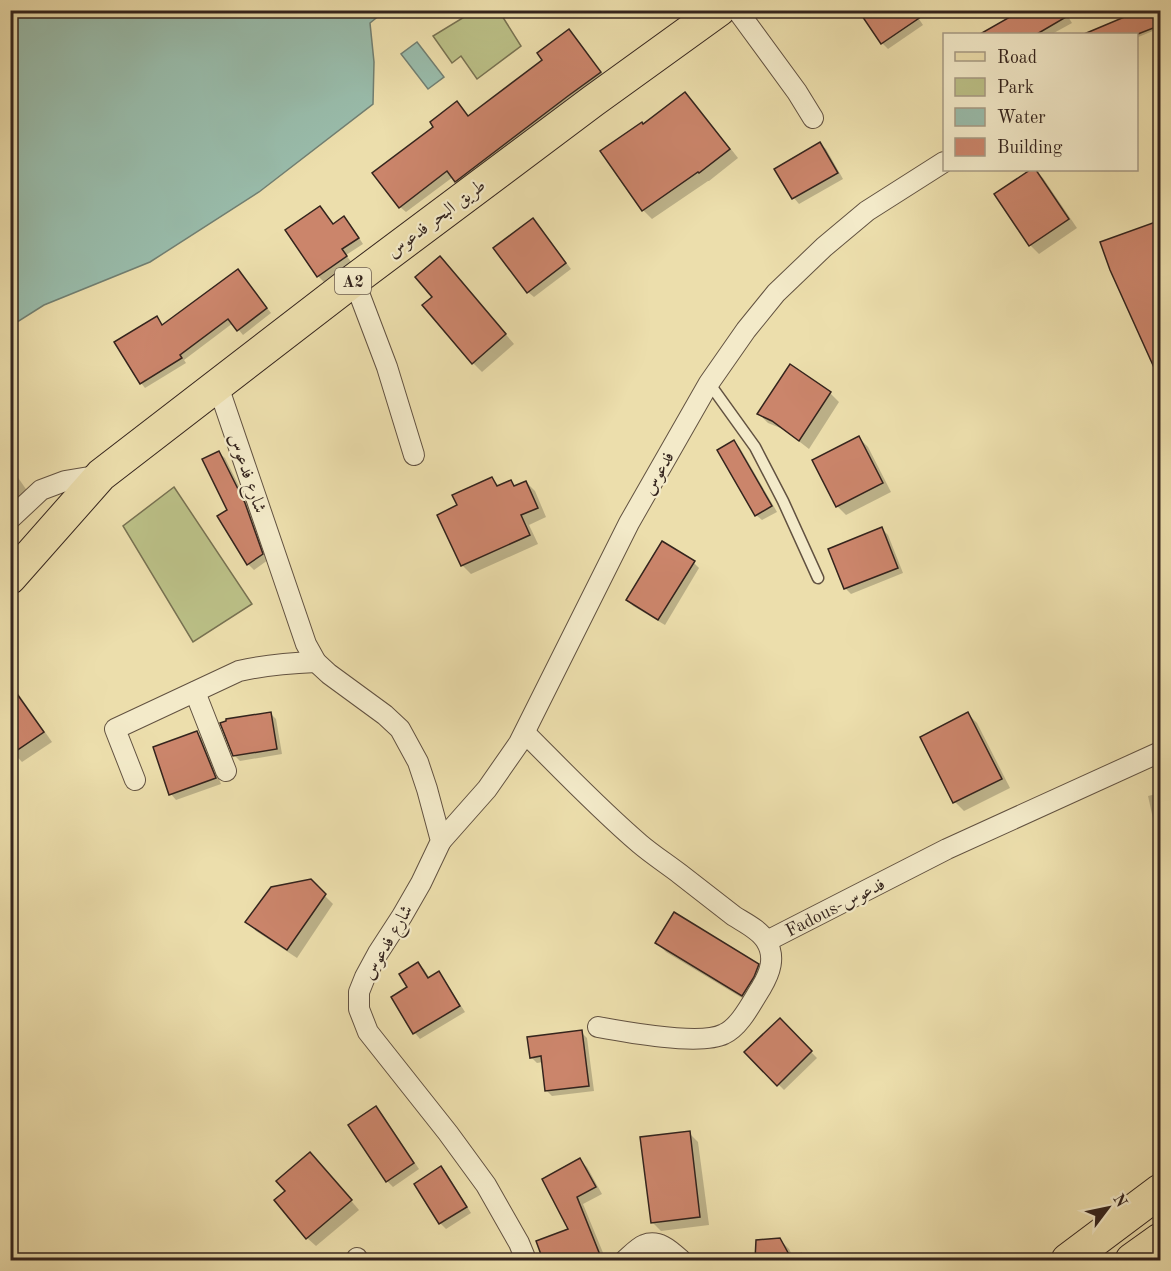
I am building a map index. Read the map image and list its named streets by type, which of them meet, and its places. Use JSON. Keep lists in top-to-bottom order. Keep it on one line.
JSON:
{"streets":{"main road":["طريق البحر فدعوس","A2"],"street":["شارع فدعوس","فدعوس","Fadous-فدعوس"]},"crossings":[["طريق البحر فدعوس","شارع فدعوس"],["شارع فدعوس","فدعوس"],["فدعوس","Fadous-فدعوس"]],"legend":["Road","Park","Water","Building"],"north":"top right"}
